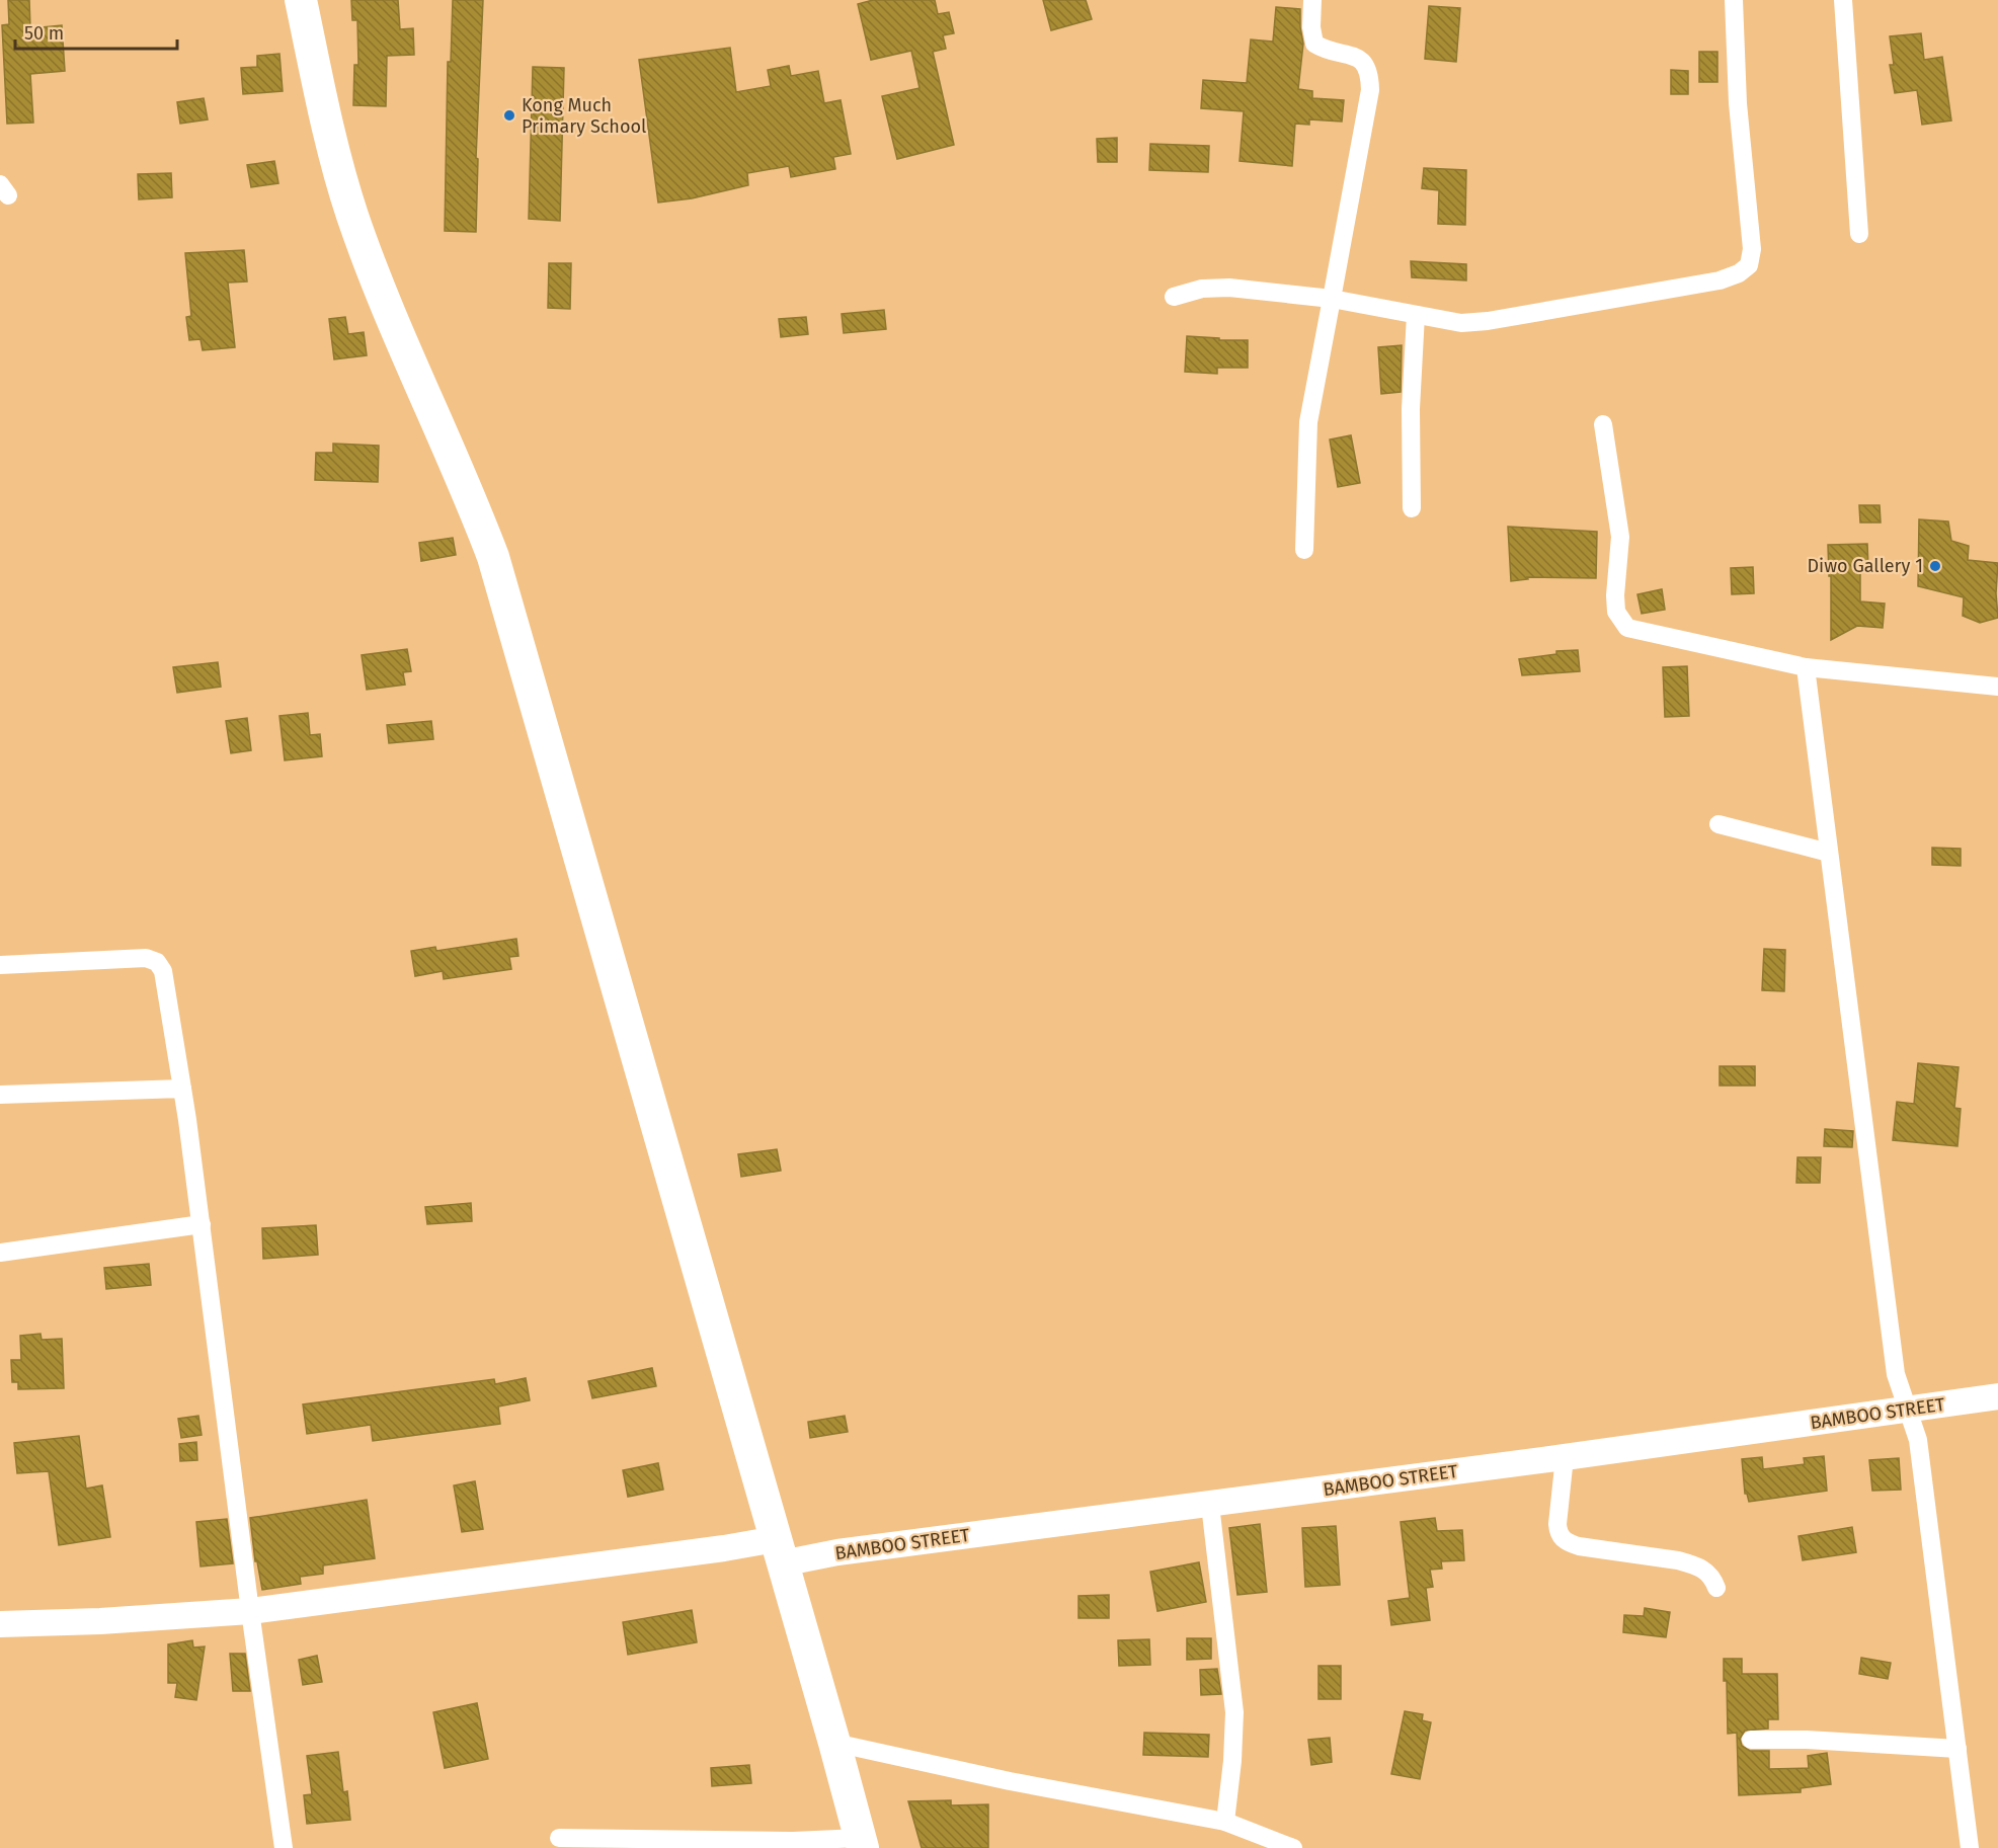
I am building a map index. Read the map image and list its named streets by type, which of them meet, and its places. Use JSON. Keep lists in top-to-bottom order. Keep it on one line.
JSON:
{"streets":{"street":["BAMBOO STREET"]},"places":["Kong Much Primary School","Diwo Gallery 1"],"scale_bar":"50 m"}
